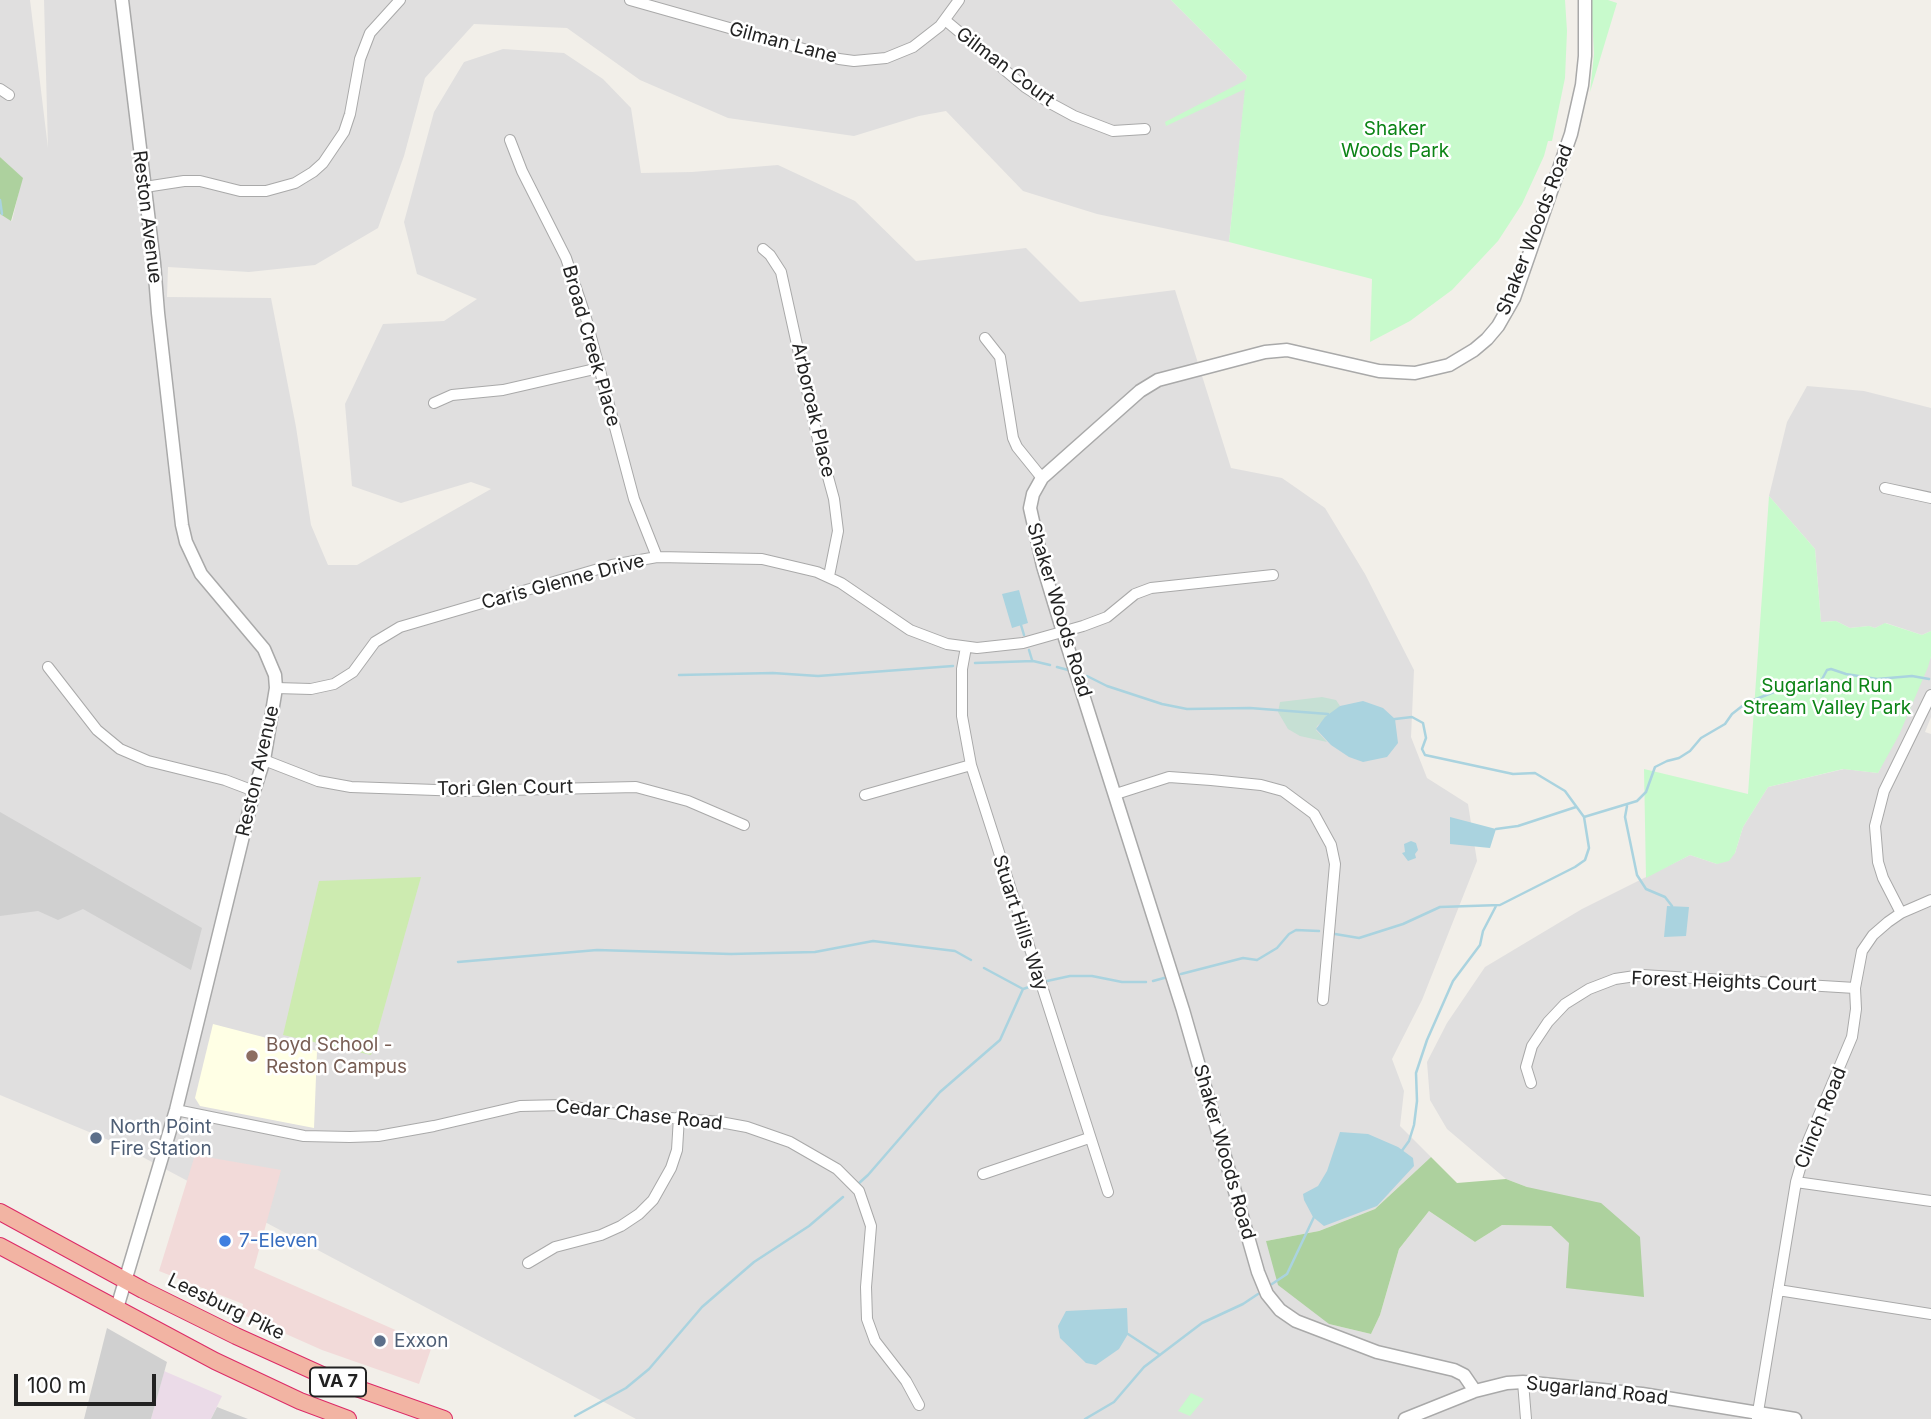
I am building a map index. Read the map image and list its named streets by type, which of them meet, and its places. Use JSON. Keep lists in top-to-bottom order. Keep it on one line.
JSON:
{"streets":{"highway":["Leesburg Pike","VA 7"],"street":["Gilman Lane","Gilman Court","Reston Avenue","Shaker Woods Road","Broad Creek Place","Arboroak Place","Caris Glenne Drive","Tori Glen Court","Stuart Hills Way","Forest Heights Court","Cedar Chase Road","Clinch Road","Sugarland Road"]},"crossings":[["Gilman Lane","Gilman Court"],["Reston Avenue","Caris Glenne Drive"],["Reston Avenue","Tori Glen Court"],["Reston Avenue","Cedar Chase Road"],["Reston Avenue","Leesburg Pike"],["Reston Avenue","VA 7"],["Shaker Woods Road","Caris Glenne Drive"],["Shaker Woods Road","Sugarland Road"],["Broad Creek Place","Caris Glenne Drive"],["Arboroak Place","Caris Glenne Drive"],["Caris Glenne Drive","Stuart Hills Way"],["Forest Heights Court","Clinch Road"],["Clinch Road","Sugarland Road"]],"parks":["Shaker Woods Park","Sugarland Run Stream Valley Park"],"places":["Boyd School - Reston Campus","North Point Fire Station","7-Eleven","Exxon"],"scale_bar":"100 m"}
